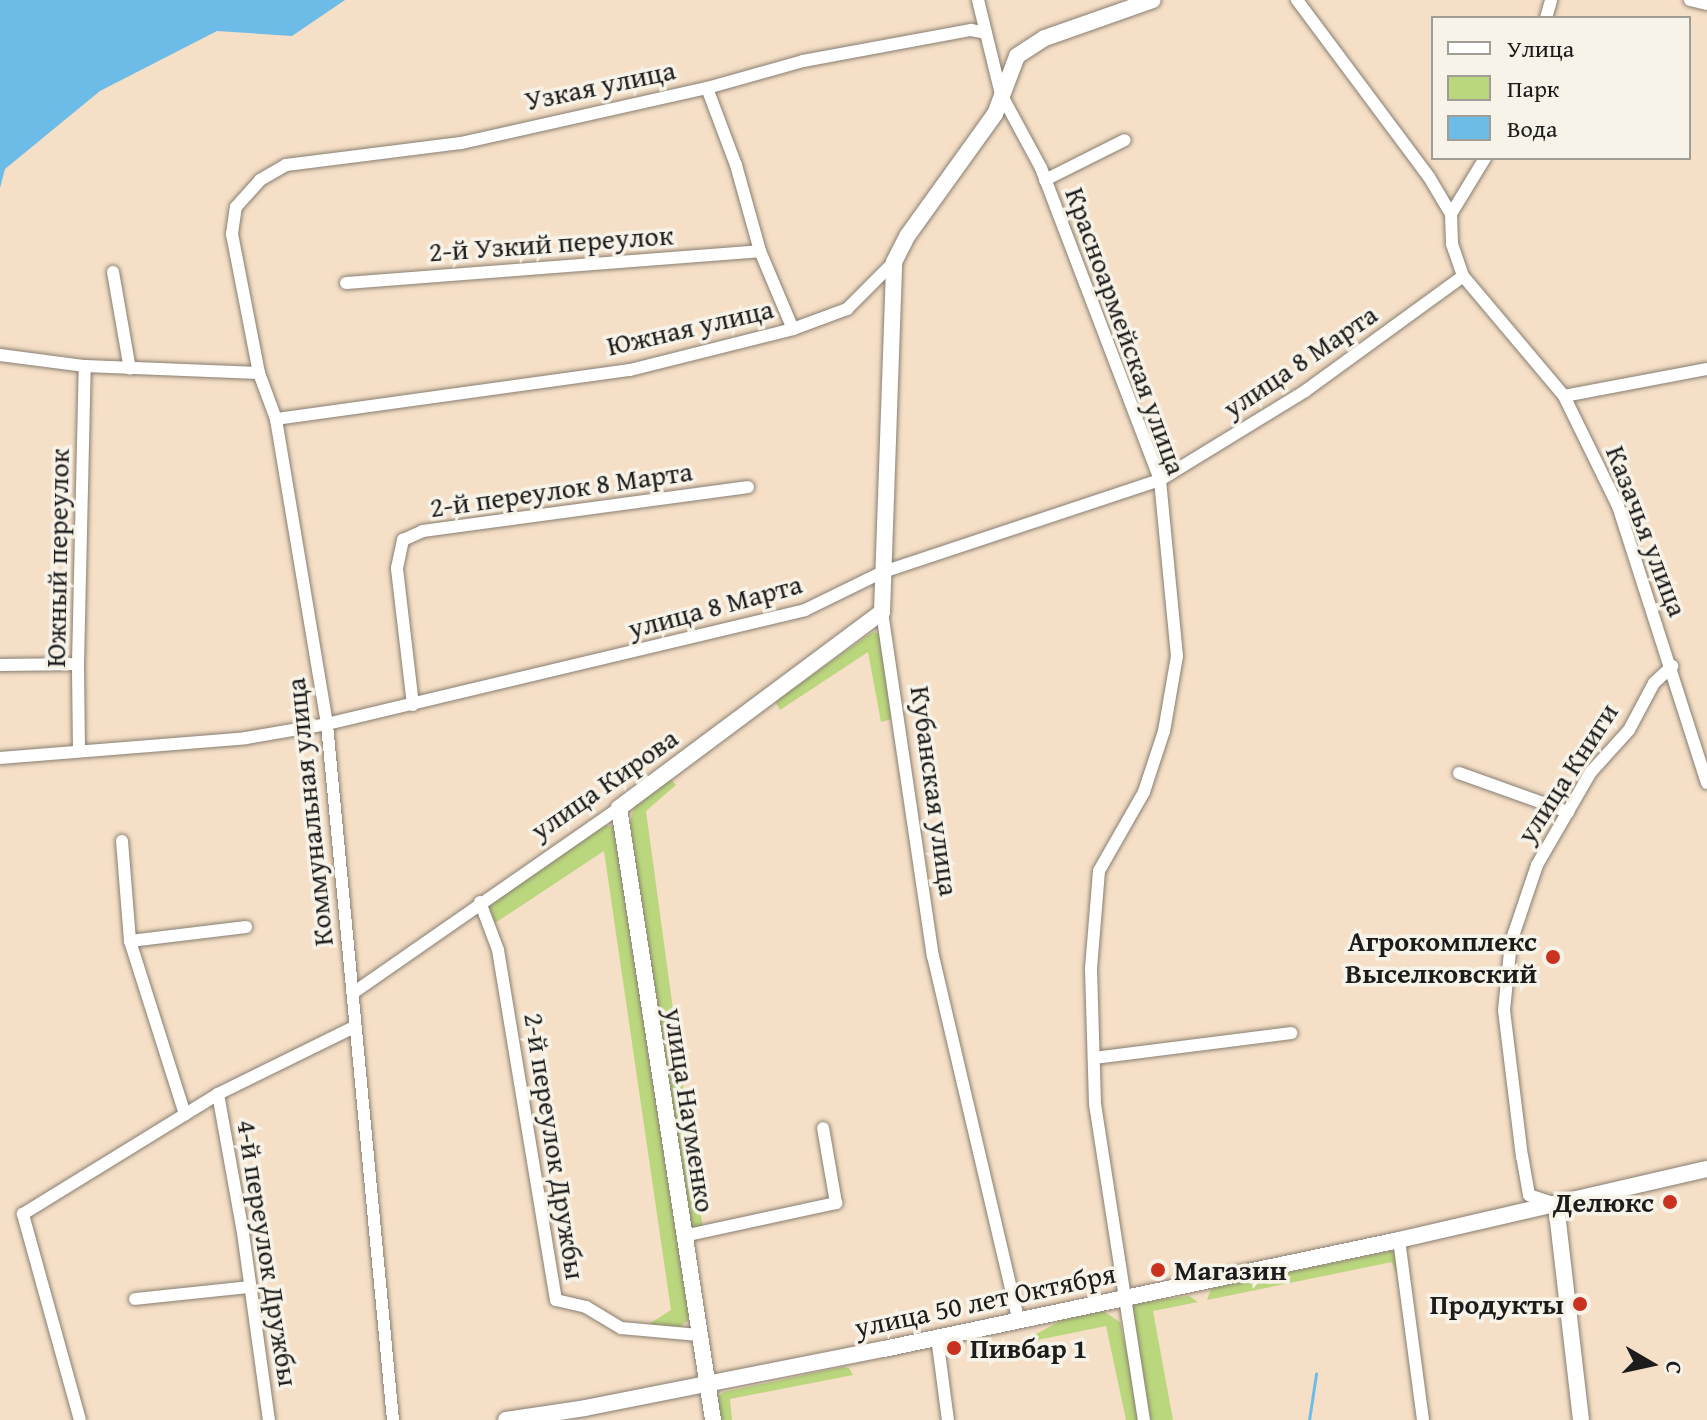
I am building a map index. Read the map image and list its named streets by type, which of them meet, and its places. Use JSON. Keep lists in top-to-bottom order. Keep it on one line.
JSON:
{"streets":{"main road":["Южная улица","улица Кирова","Кубанская улица","улица Науменко","улица 50 лет Октября"],"street":["Узкая улица","2-й Узкий переулок","Красноармейская улица","улица 8 Марта","2-й переулок 8 Марта","Казачья улица","Южный переулок","улица Книги","Коммунальная улица","2-й переулок Дружбы","4-й переулок Дружбы"]},"crossings":[["Узкая улица","Красноармейская улица"],["Узкая улица","Коммунальная улица"],["Южная улица","Красноармейская улица"],["Южная улица","Кубанская улица"],["Южная улица","Коммунальная улица"],["Красноармейская улица","улица 8 Марта"],["Красноармейская улица","улица 50 лет Октября"],["улица 8 Марта","2-й переулок 8 Марта"],["улица 8 Марта","Казачья улица"],["улица 8 Марта","Южный переулок"],["улица 8 Марта","Кубанская улица"],["улица 8 Марта","Коммунальная улица"],["Казачья улица","улица Книги"],["улица Книги","улица 50 лет Октября"],["улица Кирова","Кубанская улица"],["улица Кирова","Коммунальная улица"],["улица Кирова","улица Науменко"],["улица Кирова","2-й переулок Дружбы"],["Кубанская улица","улица 50 лет Октября"],["улица Науменко","2-й переулок Дружбы"],["улица Науменко","улица 50 лет Октября"]],"places":["Агрокомплекс Выселковский","Делюкс","Магазин","Продукты","Пивбар 1"],"legend":["Улица","Парк","Вода"],"north":"right"}
